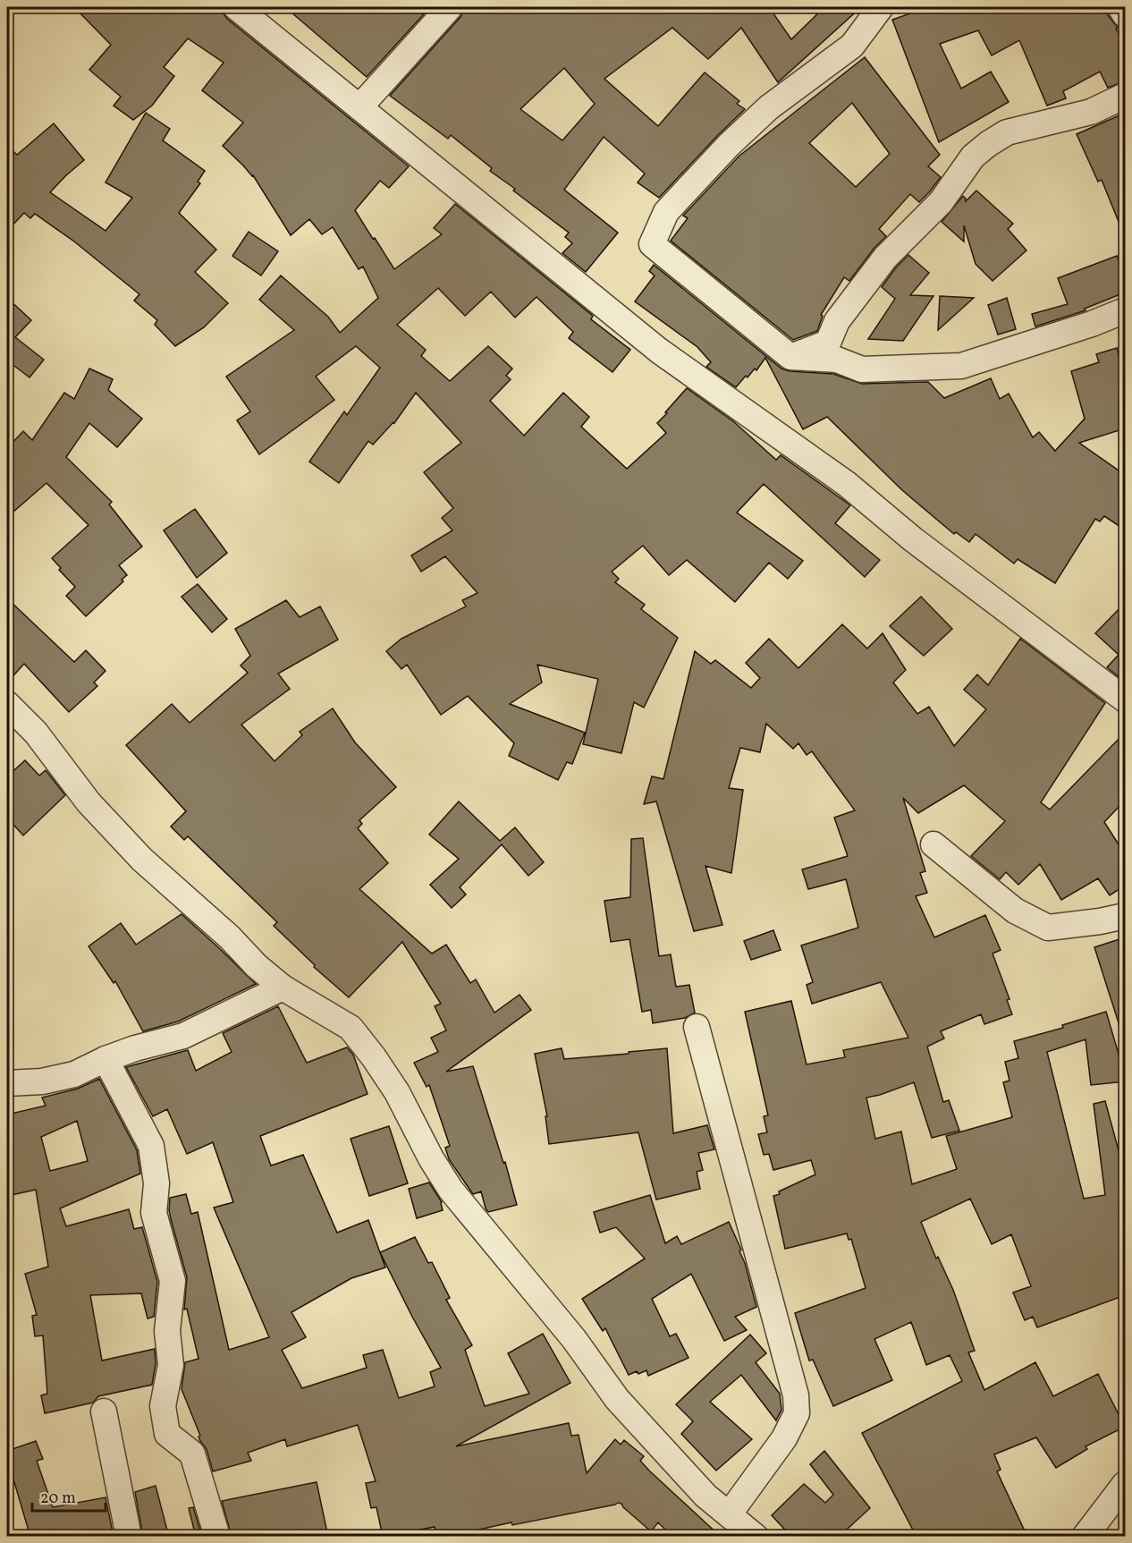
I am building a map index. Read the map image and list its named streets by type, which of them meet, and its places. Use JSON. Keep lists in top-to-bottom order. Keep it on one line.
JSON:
{"scale_bar":"20 m"}
